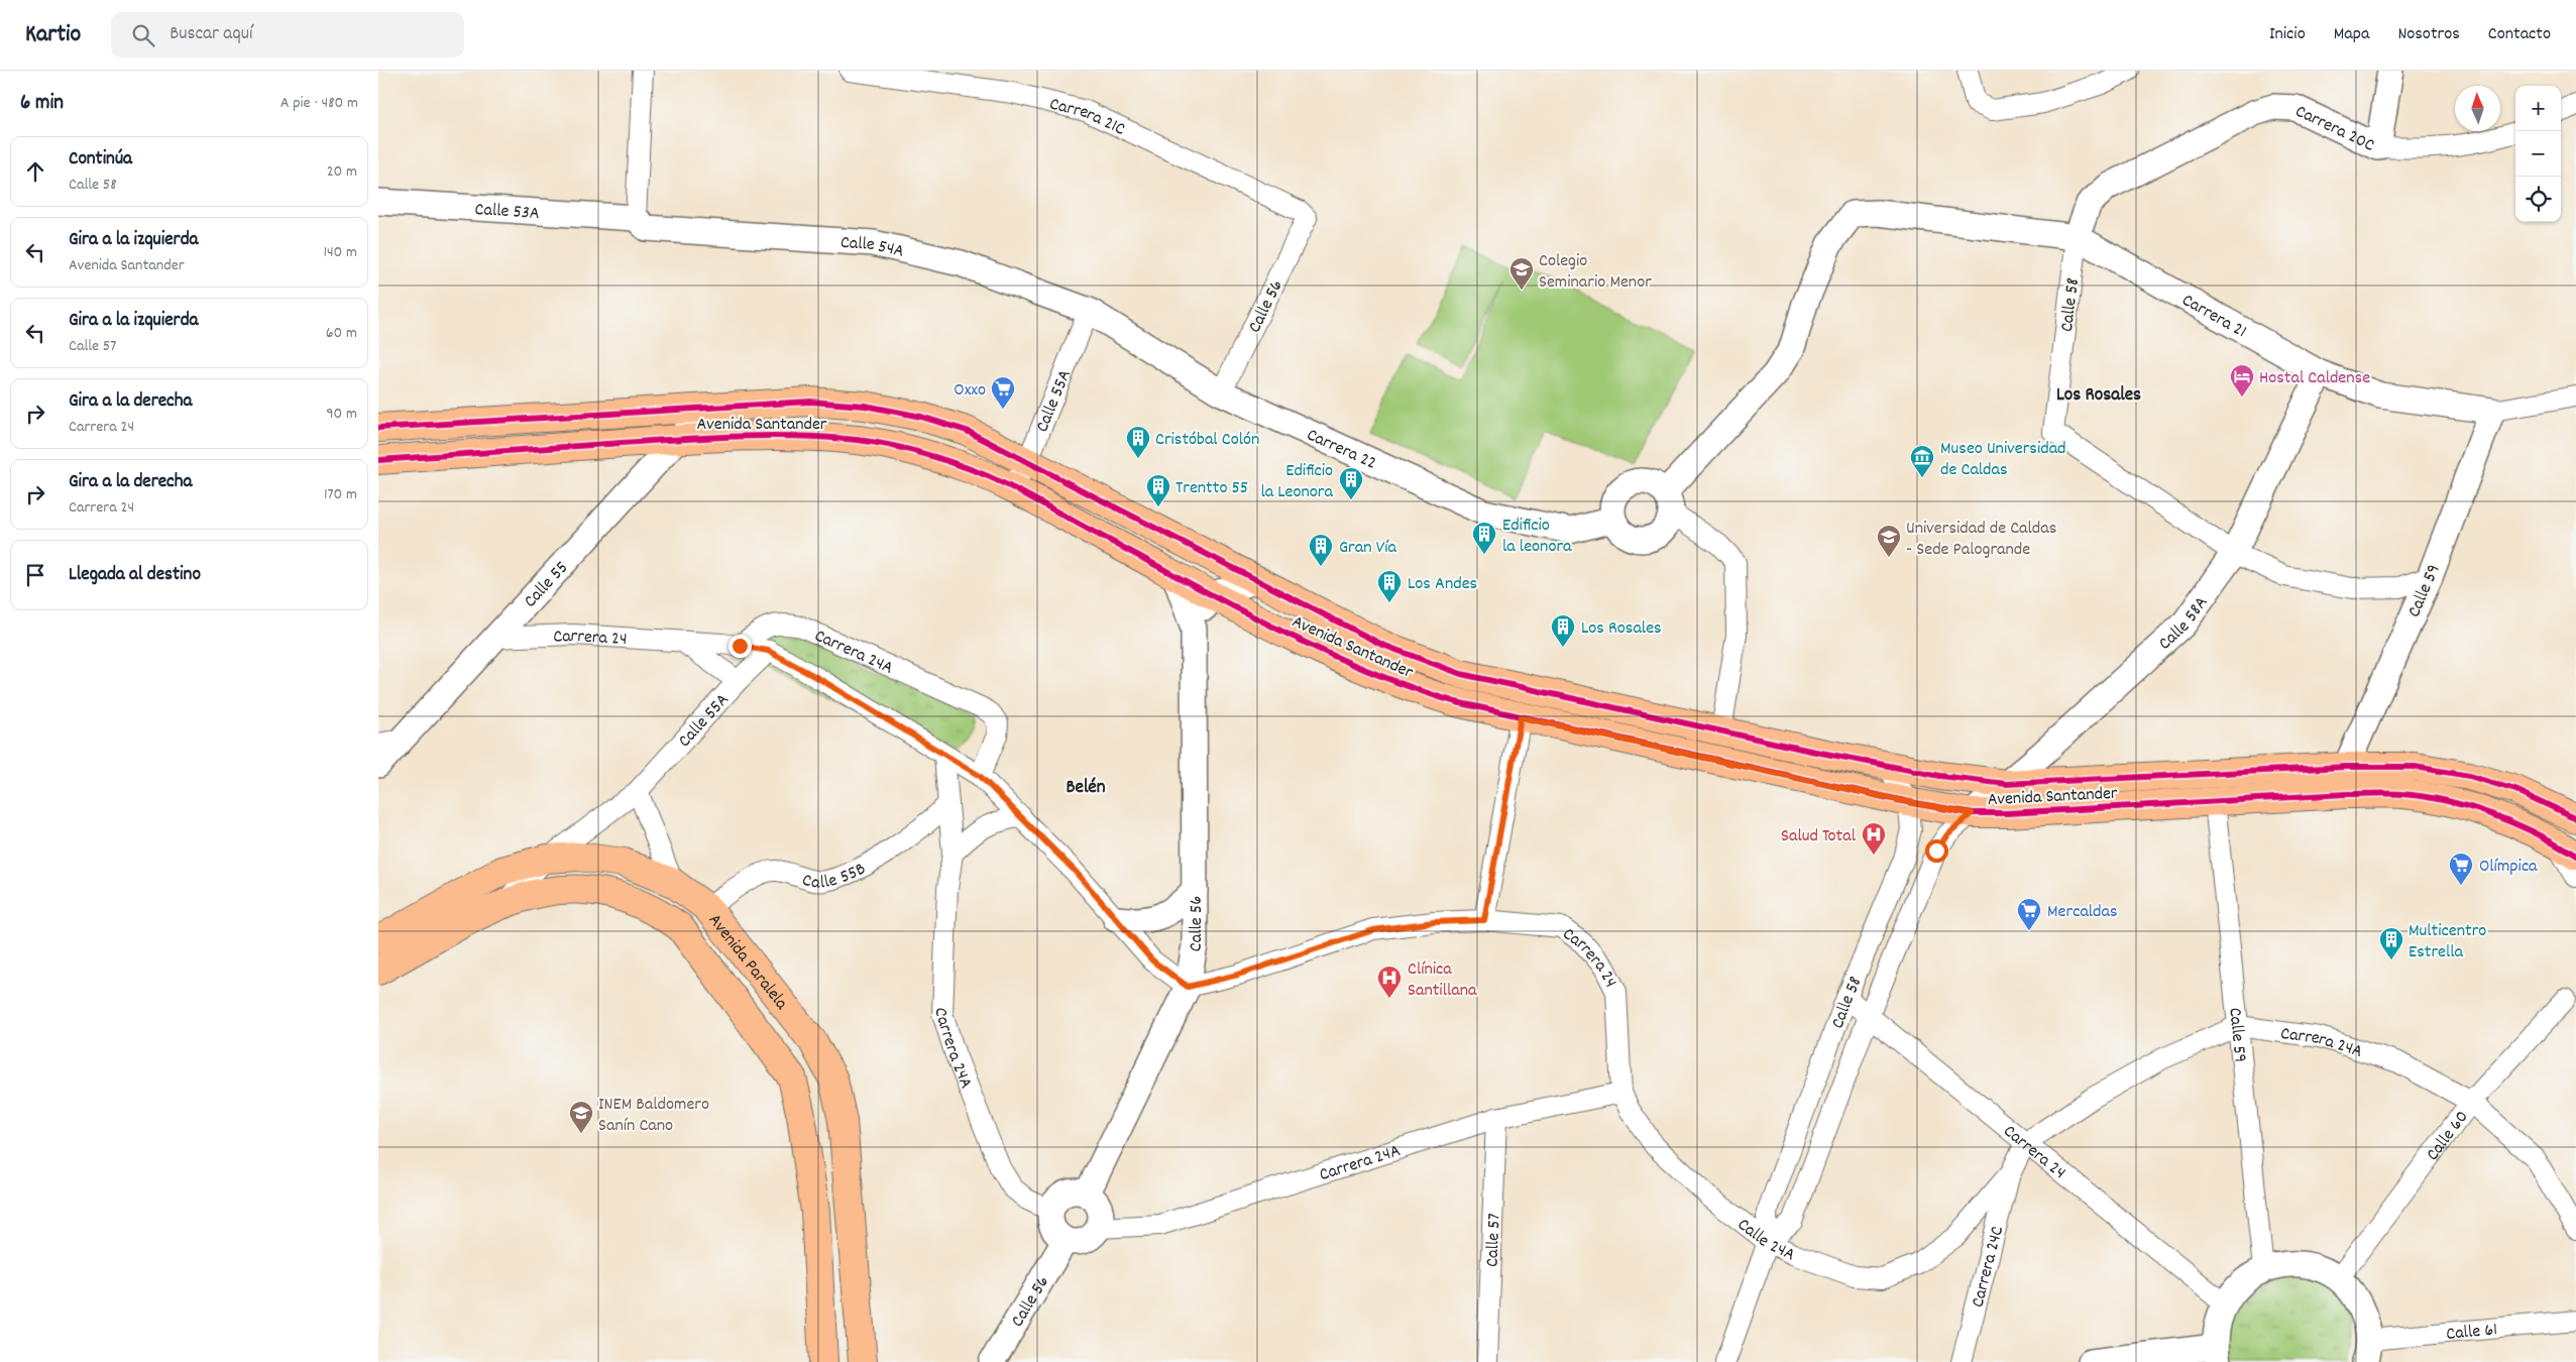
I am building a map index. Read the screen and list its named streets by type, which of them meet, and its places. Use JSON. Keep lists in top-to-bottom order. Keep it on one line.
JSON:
{"streets":{"main road":["Avenida Santander","Avenida Paralela"],"street":["Carrera 21C","Carrera 20C","Calle 53A","Calle 54A","Calle 58","Calle 56","Carrera 21","Calle 55A","Carrera 22","Calle 55","Calle 59","Calle 58A","Carrera 24","Carrera 24A","Calle 55B","Calle 60","Calle 24A","Calle 57","Carrera 24C","Calle 61"]},"crossings":[["Carrera 21C","Calle 56"],["Carrera 20C","Calle 58"],["Calle 53A","Calle 54A"],["Calle 54A","Calle 55A"],["Calle 54A","Carrera 22"],["Calle 58","Carrera 21"],["Calle 58","Avenida Santander"],["Calle 58","Calle 58A"],["Calle 58","Carrera 24"],["Calle 58","Calle 24A"],["Calle 56","Avenida Santander"],["Calle 56","Carrera 22"],["Calle 56","Carrera 24"],["Calle 56","Carrera 24A"],["Carrera 21","Carrera 22"],["Carrera 21","Calle 59"],["Carrera 21","Calle 58A"],["Calle 55A","Avenida Santander"],["Calle 55A","Carrera 22"],["Calle 55A","Carrera 24"],["Calle 55A","Avenida Paralela"],["Avenida Santander","Calle 55"],["Avenida Santander","Calle 59"],["Avenida Santander","Calle 58A"],["Calle 55","Carrera 24"],["Calle 59","Carrera 24A"],["Carrera 24","Carrera 24A"],["Carrera 24","Calle 24A"],["Carrera 24A","Calle 55B"],["Carrera 24A","Calle 60"],["Carrera 24A","Calle 24A"],["Carrera 24A","Calle 57"],["Calle 55B","Avenida Paralela"],["Calle 24A","Carrera 24C"]],"districts":["Los Rosales","Belén"],"places":{"school or university":["Colegio Seminario Menor","Universidad de Caldas - Sede Palogrande","INEM Baldomero Sanín Cano"],"hotel":["Hostal Caldense"],"supermarket":["Oxxo","Olímpica","Mercaldas"],"building":["Cristóbal Colón","Edificio la Leonora","Trentto 55","Edificio la leonora","Gran Vía","Los Andes","Los Rosales","Multicentro Estrella"],"museum":["Museo Universidad de Caldas"],"hospital":["Salud Total","Clínica Santillana"]},"north":"top","page":{"header":"Kartio","search":"Buscar aquí","nav":["Inicio","Mapa","Nosotros","Contacto"],"heading":["6 min","A pie · 480 m"],"map_buttons":["+","−"],"list":[["Continúa","Calle 58","20 m"],["Gira a la izquierda","Avenida Santander","140 m"],["Gira a la izquierda","Calle 57","60 m"],["Gira a la derecha","Carrera 24","90 m"],["Gira a la derecha","Carrera 24","170 m"],"Llegada al destino"]}}
